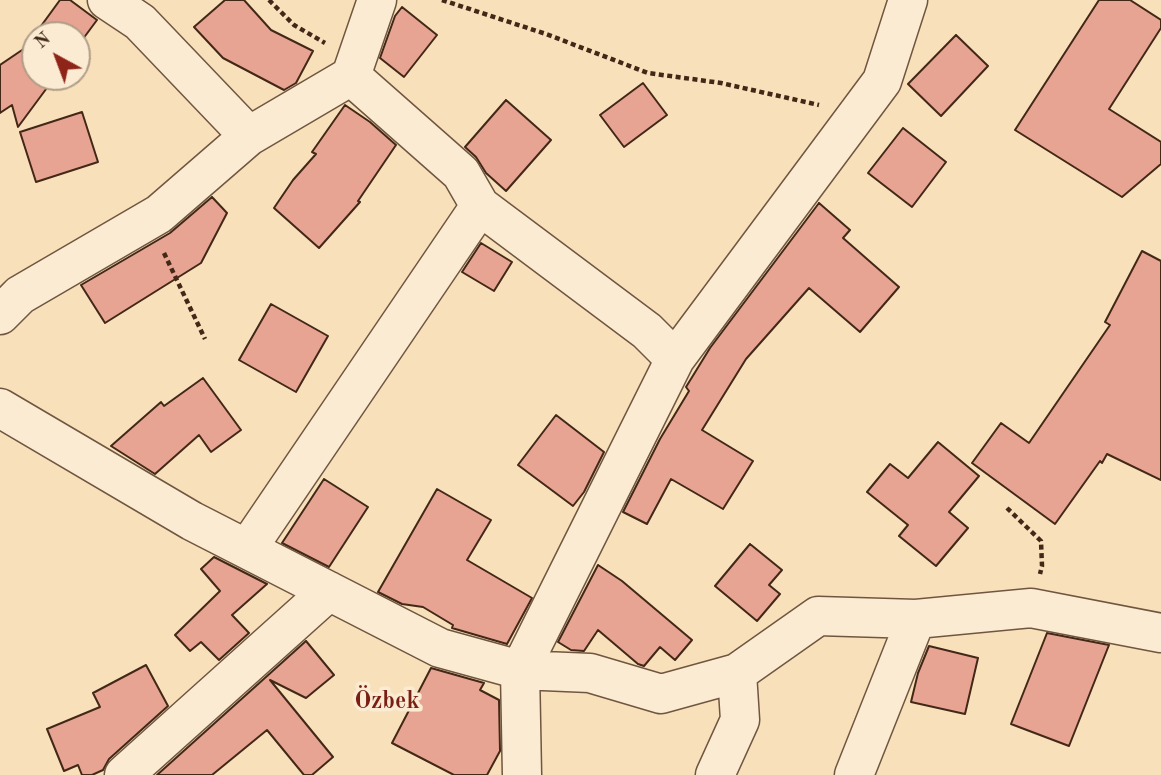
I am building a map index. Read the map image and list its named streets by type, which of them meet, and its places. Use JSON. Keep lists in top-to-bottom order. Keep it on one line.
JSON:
{"districts":["Özbek"],"north":"top left"}
